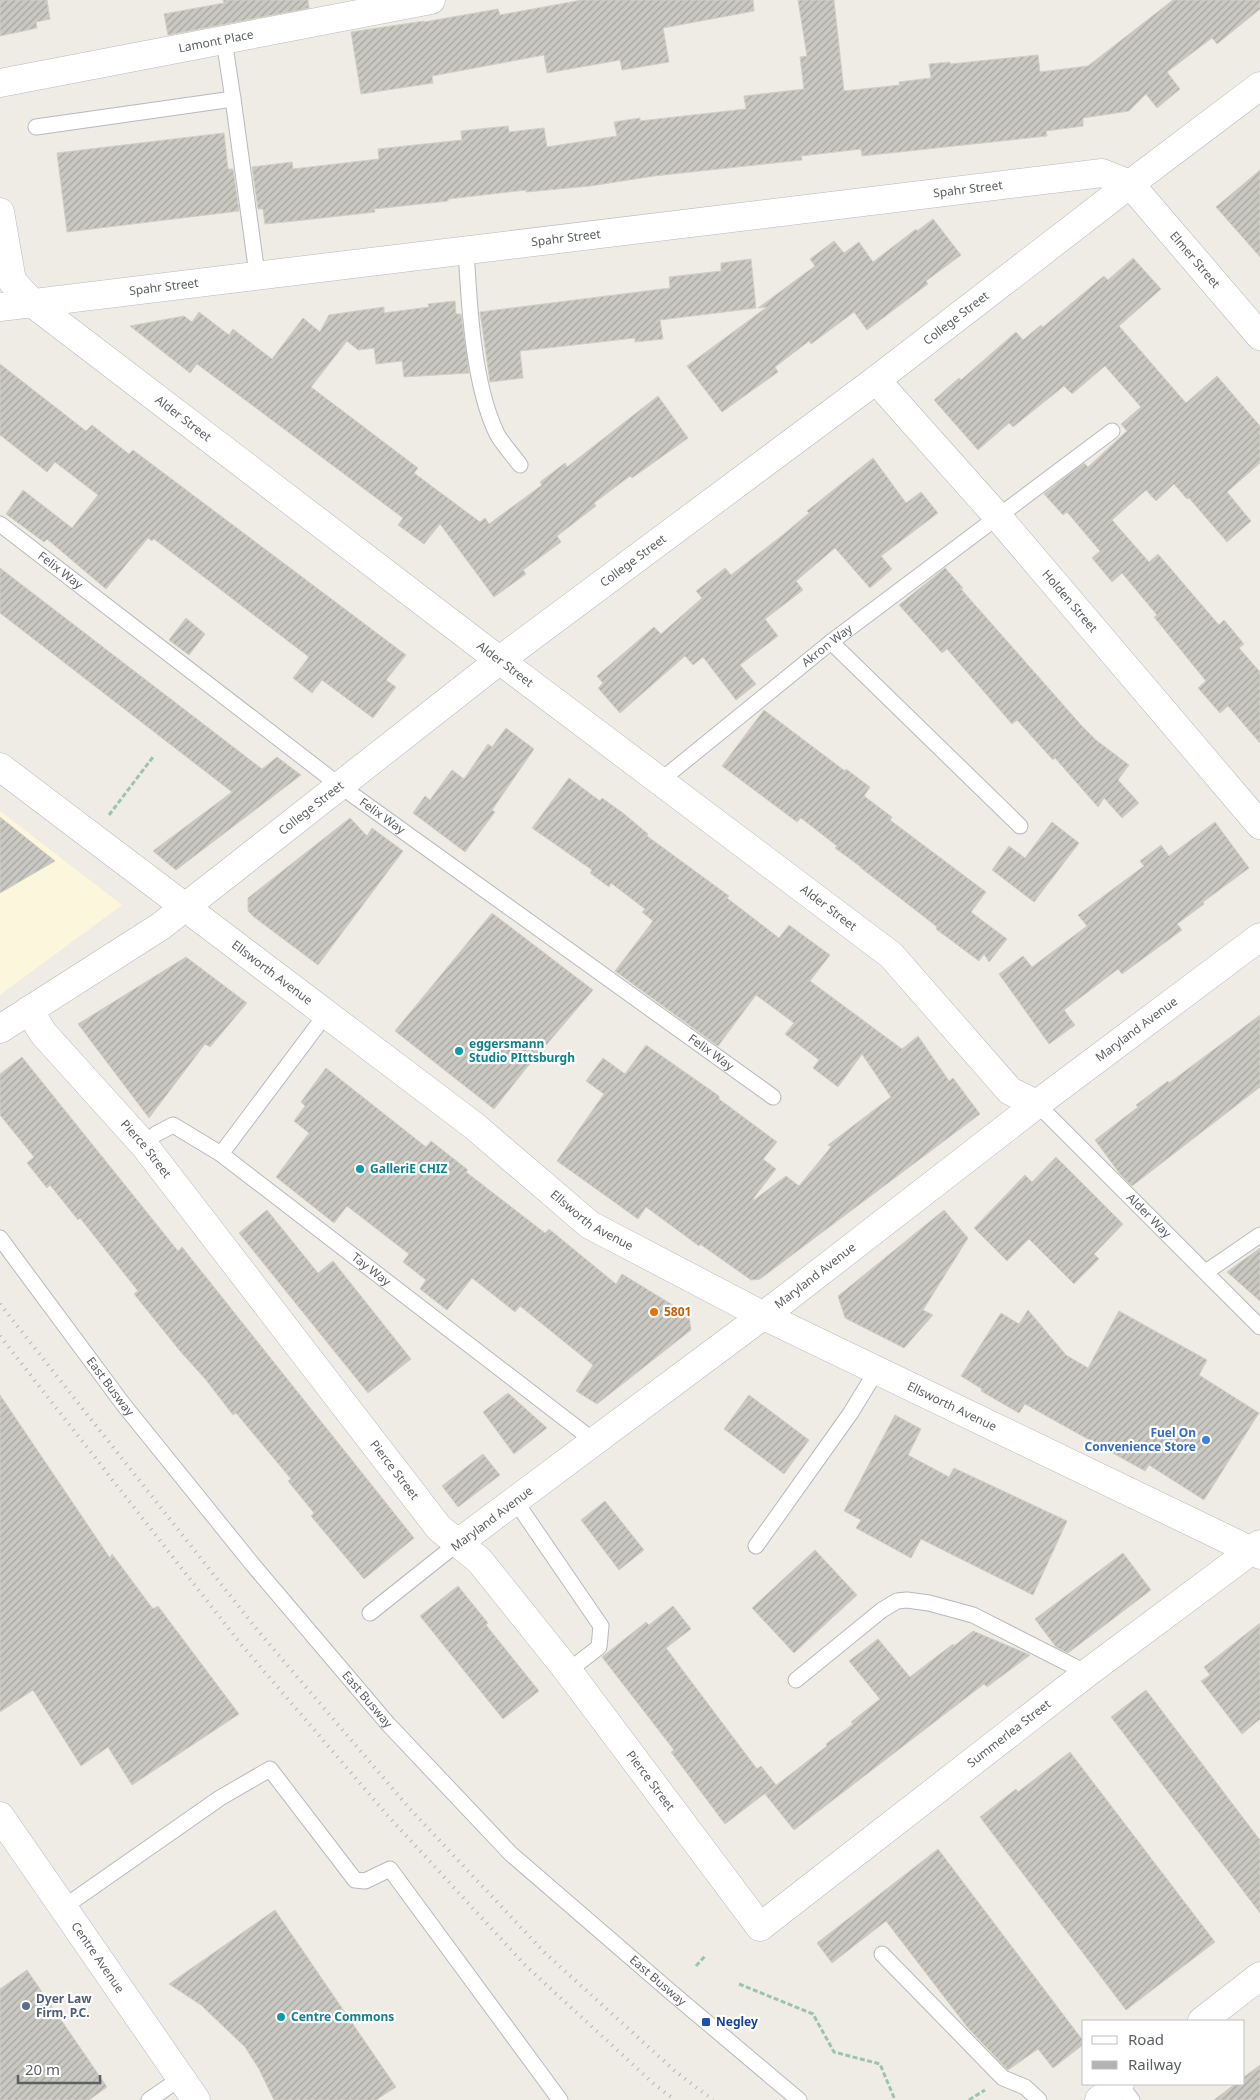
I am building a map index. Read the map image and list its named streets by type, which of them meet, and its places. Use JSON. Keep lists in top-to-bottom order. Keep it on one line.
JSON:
{"streets":{"street":["Lamont Place","Spahr Street","Elmer Street","College Street","Alder Street","Holden Street","Ellsworth Avenue","Maryland Avenue","Pierce Street","Summerlea Street","Centre Avenue"],"lane":["Felix Way","Akron Way","Alder Way","Tay Way","East Busway"]},"crossings":[["Spahr Street","Elmer Street"],["Spahr Street","College Street"],["Spahr Street","Alder Street"],["Elmer Street","College Street"],["College Street","Alder Street"],["College Street","Felix Way"],["College Street","Holden Street"],["College Street","Ellsworth Avenue"],["College Street","Pierce Street"],["Alder Street","Akron Way"],["Alder Street","Maryland Avenue"],["Alder Street","Alder Way"],["Holden Street","Akron Way"],["Ellsworth Avenue","Maryland Avenue"],["Ellsworth Avenue","Summerlea Street"],["Maryland Avenue","Pierce Street"],["Maryland Avenue","Alder Way"],["Maryland Avenue","Tay Way"],["Pierce Street","Tay Way"],["Pierce Street","Summerlea Street"]],"places":{"other":["eggersmann Studio PIttsburgh","GalleriE CHIZ","5801","Fuel On Convenience Store","Dyer Law Firm, P.C.","Centre Commons"],"transit":["Negley"]},"legend":["Road","Railway"],"scale_bar":"20 m"}
